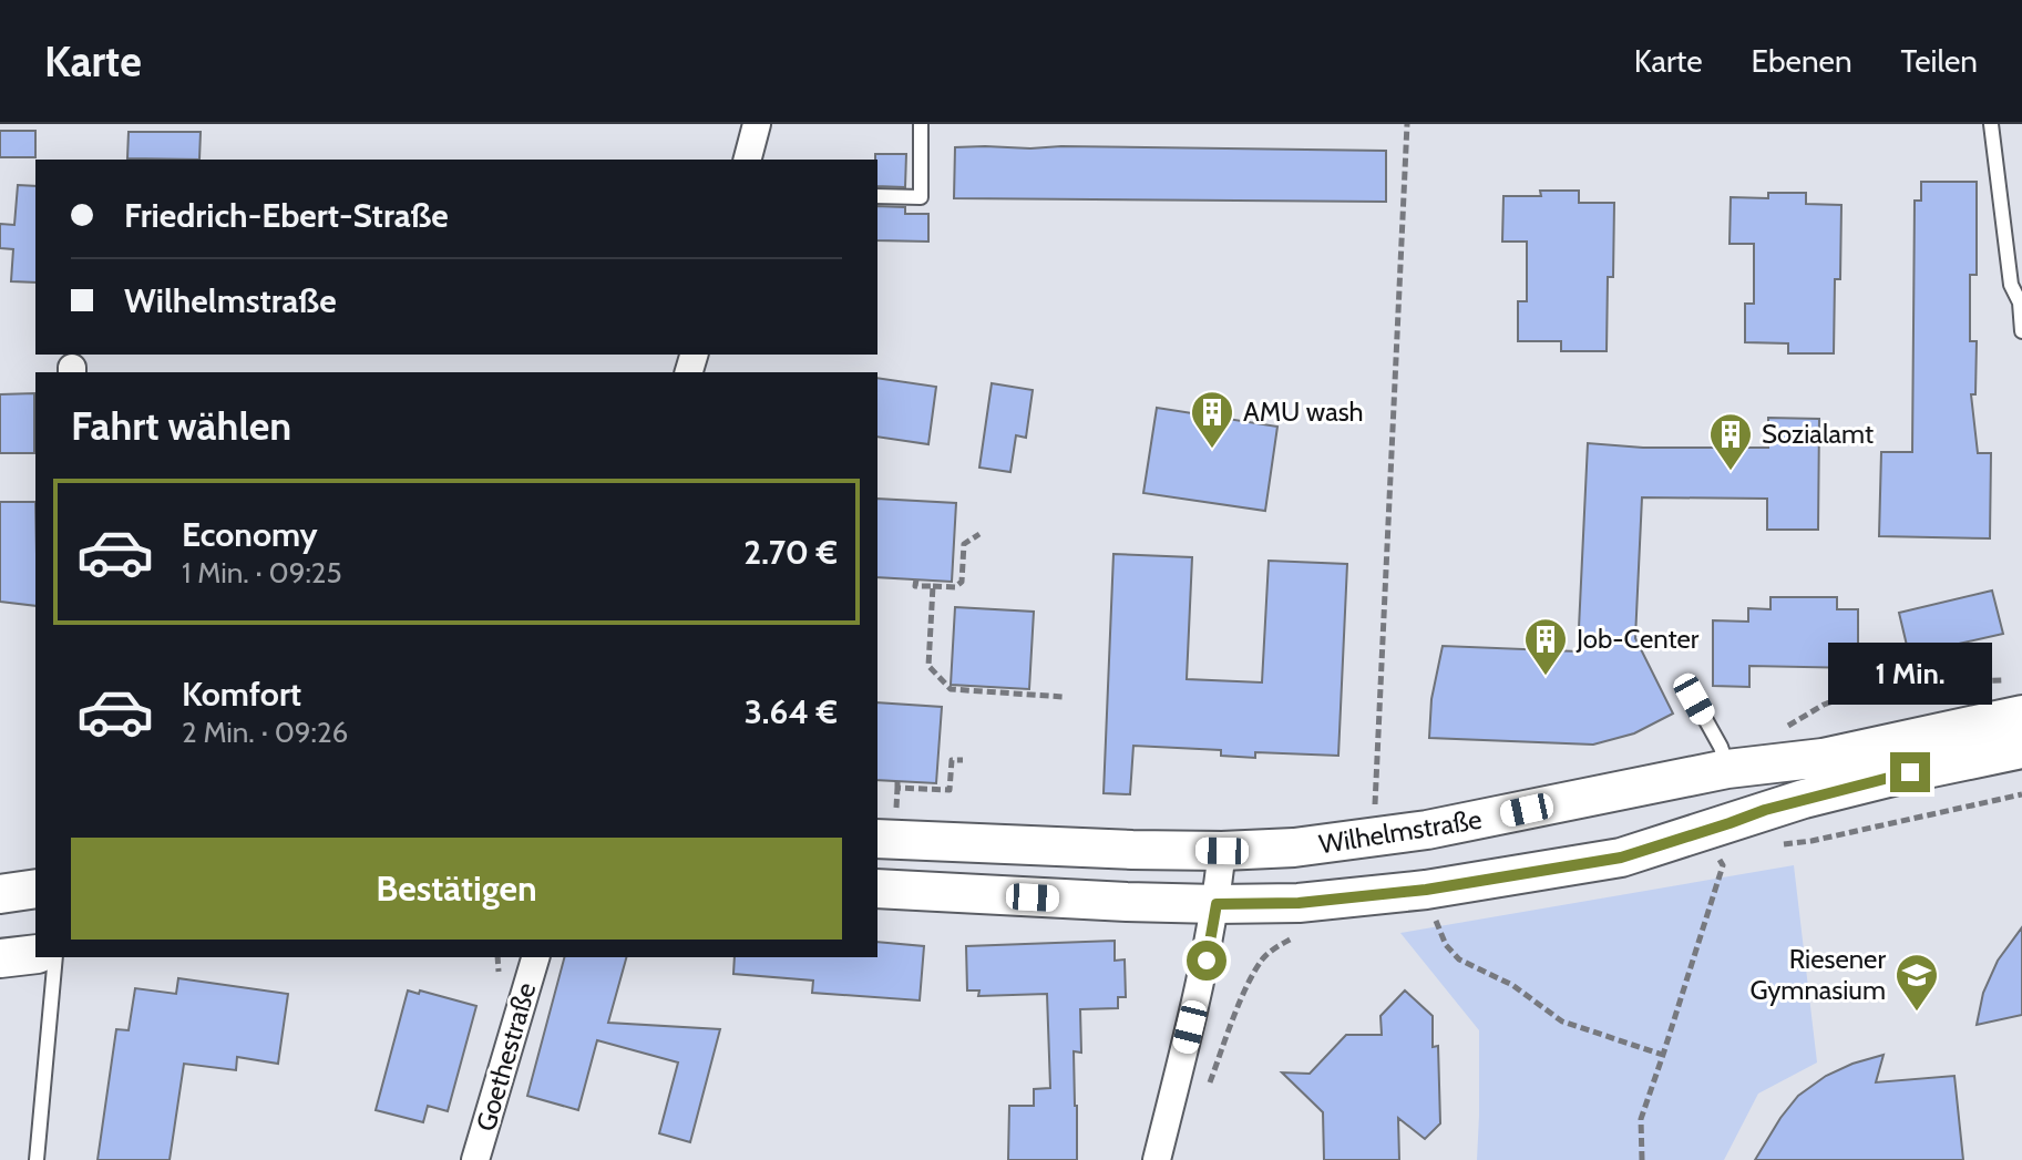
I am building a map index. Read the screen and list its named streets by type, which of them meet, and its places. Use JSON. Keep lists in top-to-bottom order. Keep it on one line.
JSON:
{"streets":{"main road":["Wilhelmstraße"],"street":["Goethestraße"]},"places":{"building":["AMU wash","Sozialamt","Job-Center"],"school or university":["Riesener Gymnasium"]},"page":{"header":"Karte","nav":["Karte","Ebenen","Teilen"],"banner":["Friedrich-Ebert-Straße","Wilhelmstraße"],"heading":"Fahrt wählen","list":[{"name":"Economy","note":"1 Min. · 09:25","value":"2.70 €"},{"name":"Komfort","note":"2 Min. · 09:26","value":"3.64 €"}],"bubble":"1 Min.","buttons":"Bestätigen"}}
